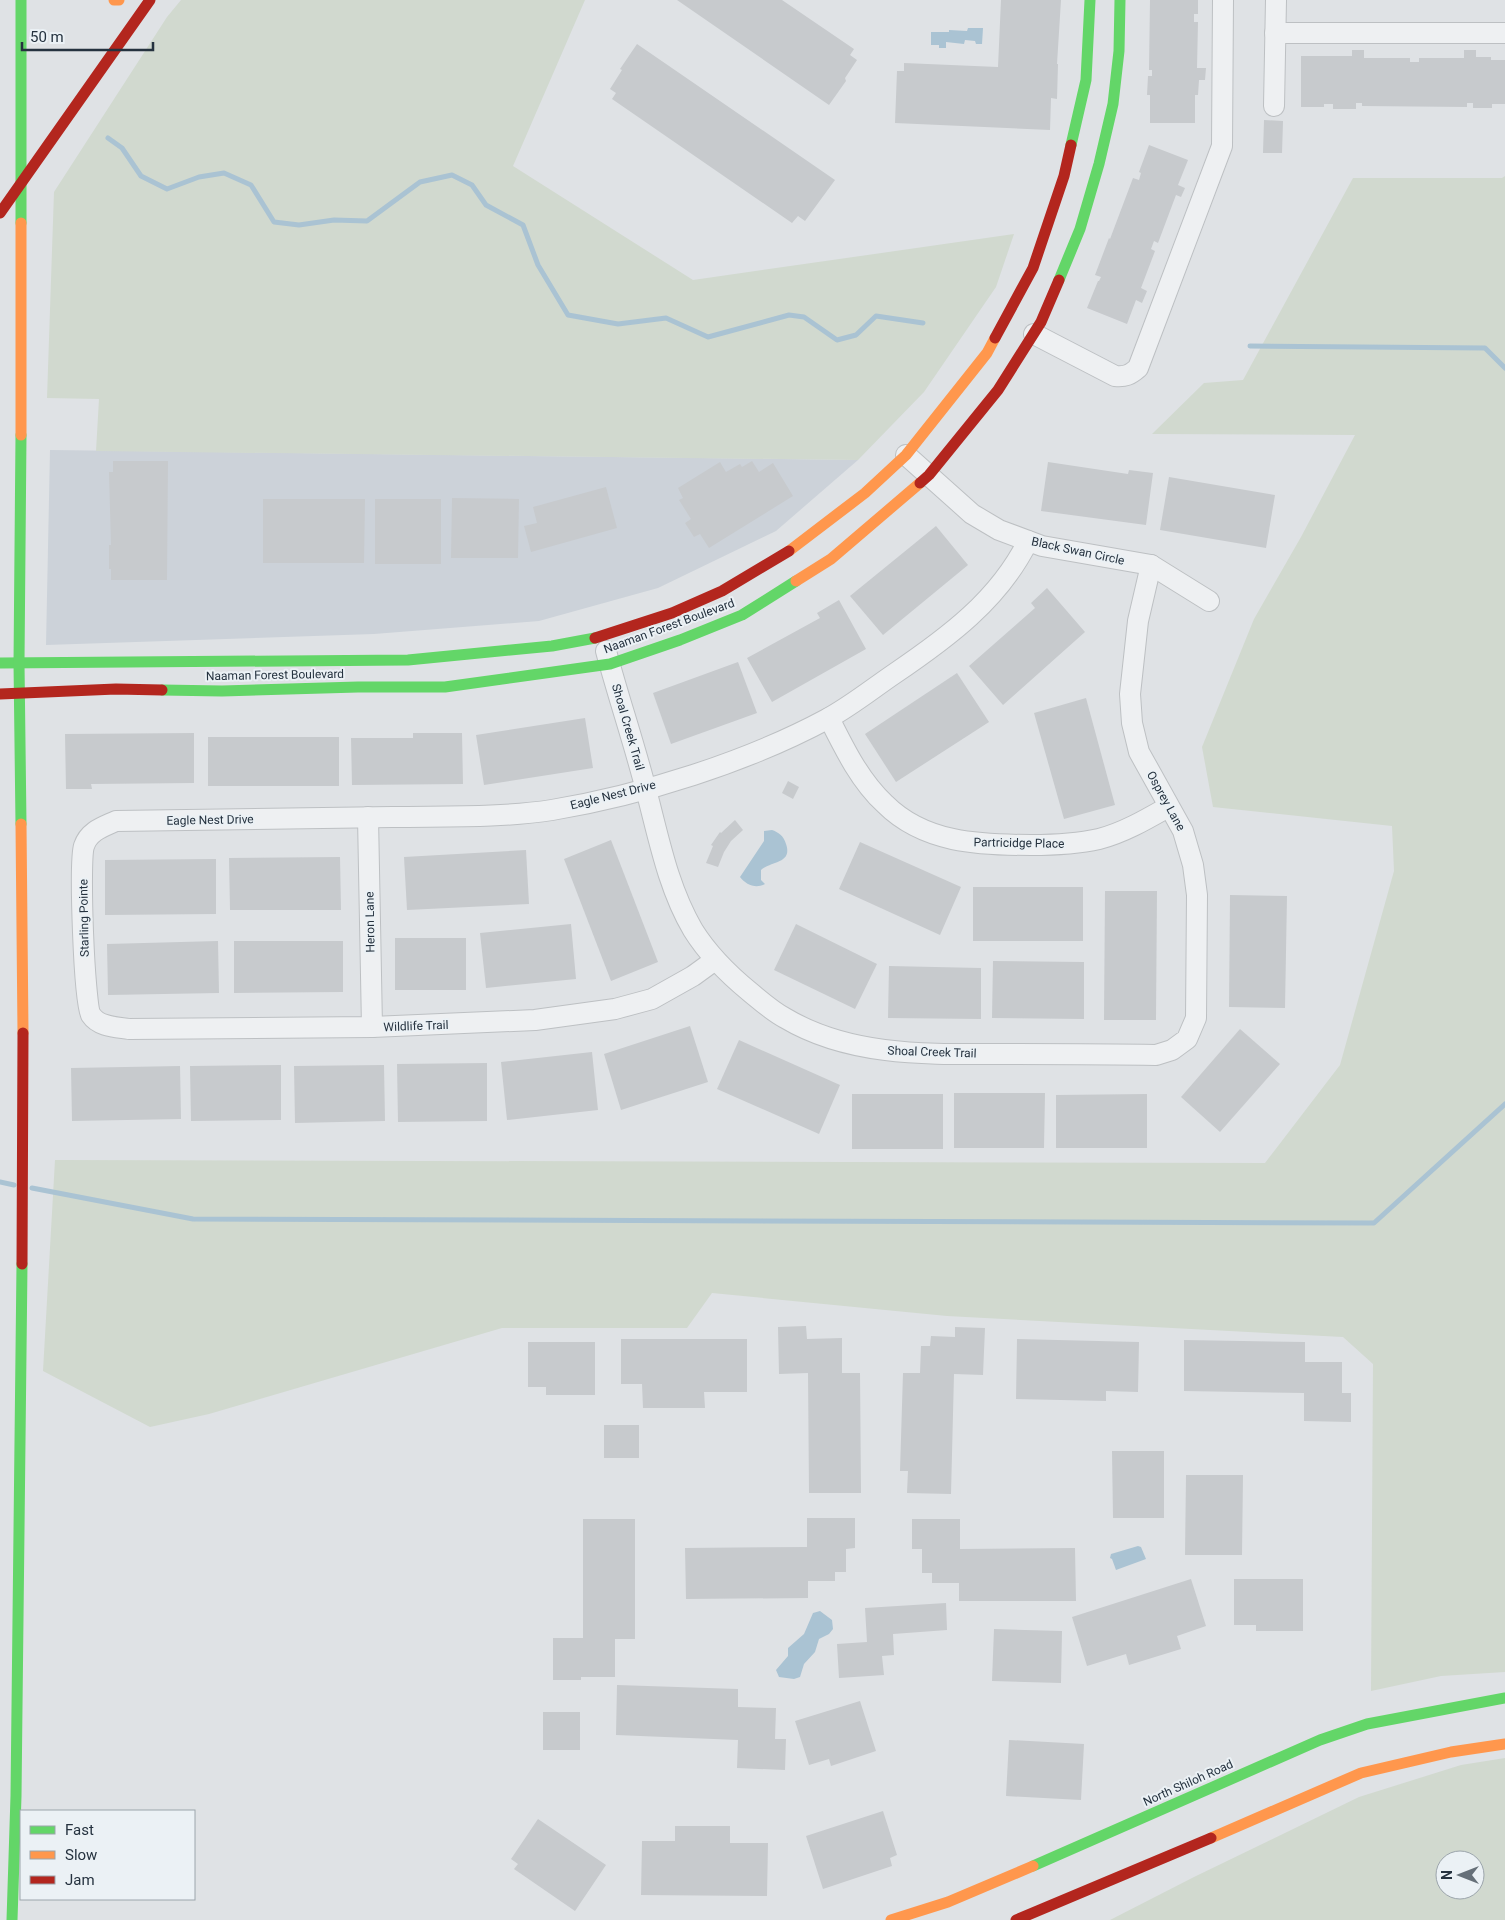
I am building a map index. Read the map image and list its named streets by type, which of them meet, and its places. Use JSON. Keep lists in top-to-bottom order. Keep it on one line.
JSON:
{"streets":{"main road":["Naaman Forest Boulevard","North Shiloh Road"],"street":["Black Swan Circle","Shoal Creek Trail","Eagle Nest Drive","Osprey Lane","Partricidge Place","Starling Pointe","Heron Lane","Wildlife Trail"]},"crossings":[["Black Swan Circle","Naaman Forest Boulevard"],["Black Swan Circle","Eagle Nest Drive"],["Black Swan Circle","Osprey Lane"],["Naaman Forest Boulevard","Shoal Creek Trail"],["Shoal Creek Trail","Eagle Nest Drive"],["Shoal Creek Trail","Osprey Lane"],["Shoal Creek Trail","Wildlife Trail"],["Eagle Nest Drive","Partricidge Place"],["Eagle Nest Drive","Starling Pointe"],["Eagle Nest Drive","Heron Lane"],["Osprey Lane","Partricidge Place"],["Starling Pointe","Wildlife Trail"],["Heron Lane","Wildlife Trail"]],"legend":["Fast","Slow","Jam"],"scale_bar":"50 m","north":"left"}
